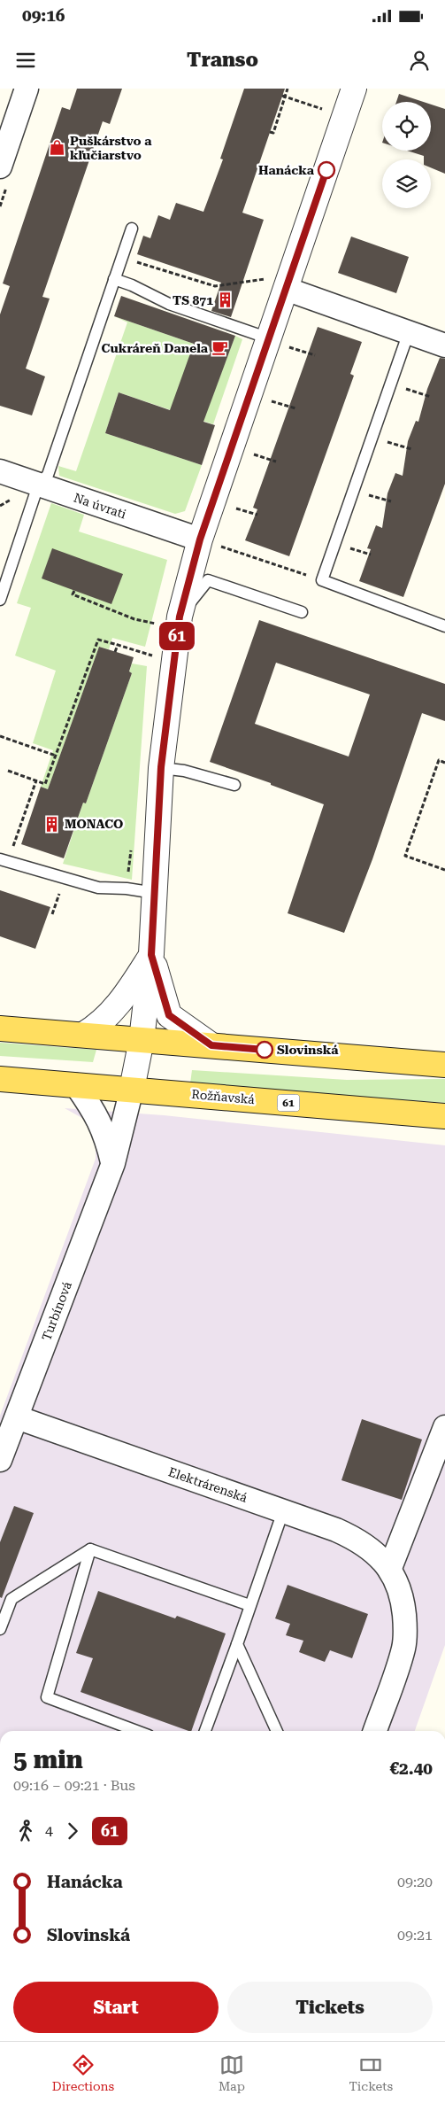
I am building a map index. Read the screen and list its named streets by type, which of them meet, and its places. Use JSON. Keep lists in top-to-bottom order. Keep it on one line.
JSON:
{"streets":{"main road":["Rožňavská","61"],"street":["Na úvrati","Turbínová","Elektrárenská"]},"crossings":[["Rožňavská","Turbínová"],["Turbínová","Elektrárenská"]],"places":{"shop":["Puškárstvo a kľučiarstvo"],"other":["Hanácka","Slovinská"],"building":["TS 871","MONACO"],"cafe":["Cukráreň Danela"]},"lines":["bus line 61"],"page":{"status":"09:16","header":"Transo","on_map":"61","heading":["5 min","09:16 – 09:21 · Bus","€2.40"],"legs":["4","61"],"list":[{"name":"Hanácka","value":"09:20"},{"name":"Slovinská","value":"09:21"}],"buttons":["Start","Tickets"],"tabs":["Directions","Map","Tickets"]}}
